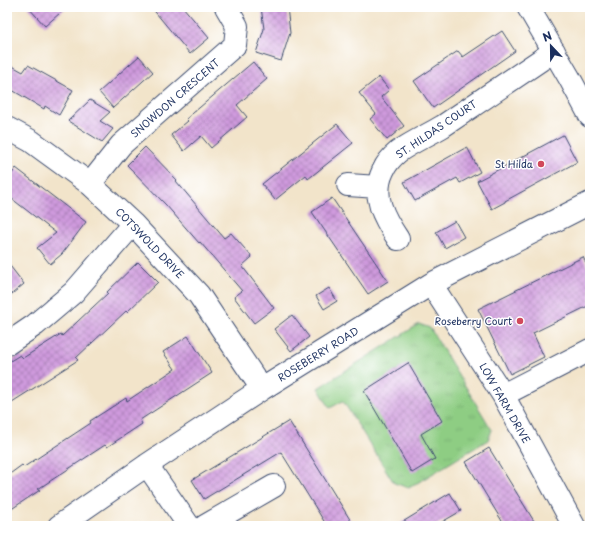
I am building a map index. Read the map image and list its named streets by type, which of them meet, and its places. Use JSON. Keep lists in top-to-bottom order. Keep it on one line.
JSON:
{"streets":{"street":["SNOWDON CRESCENT","ST. HILDAS COURT","COTSWOLD DRIVE","ROSEBERRY ROAD","LOW FARM DRIVE"]},"crossings":[["SNOWDON CRESCENT","COTSWOLD DRIVE"],["COTSWOLD DRIVE","ROSEBERRY ROAD"],["ROSEBERRY ROAD","LOW FARM DRIVE"]],"places":["St Hilda","Roseberry Court"],"north":"top"}
